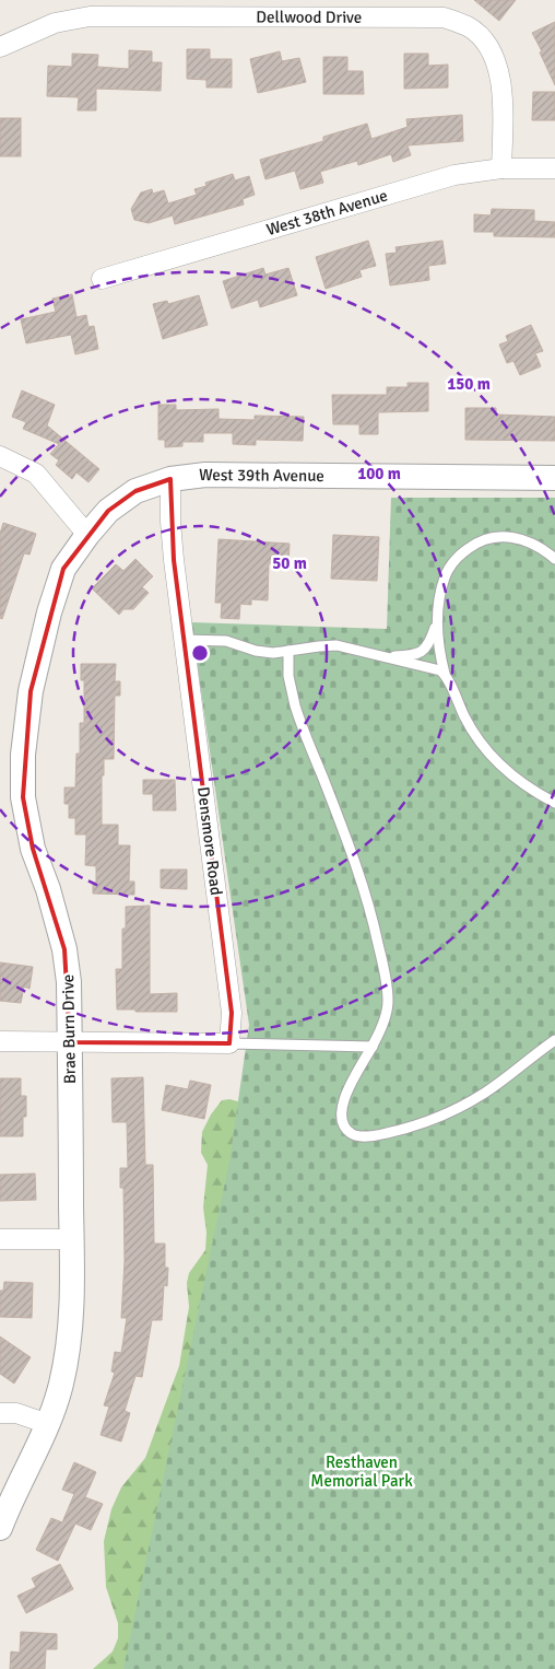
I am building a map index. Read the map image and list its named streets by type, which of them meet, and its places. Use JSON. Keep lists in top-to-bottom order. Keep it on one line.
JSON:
{"streets":{"street":["Dellwood Drive","West 38th Avenue","West 39th Avenue","Densmore Road","Brae Burn Drive"]},"crossings":[["Dellwood Drive","West 38th Avenue"],["West 39th Avenue","Densmore Road"],["West 39th Avenue","Brae Burn Drive"]],"parks":["Resthaven Memorial Park"],"rings":["150 m","100 m","50 m"]}
